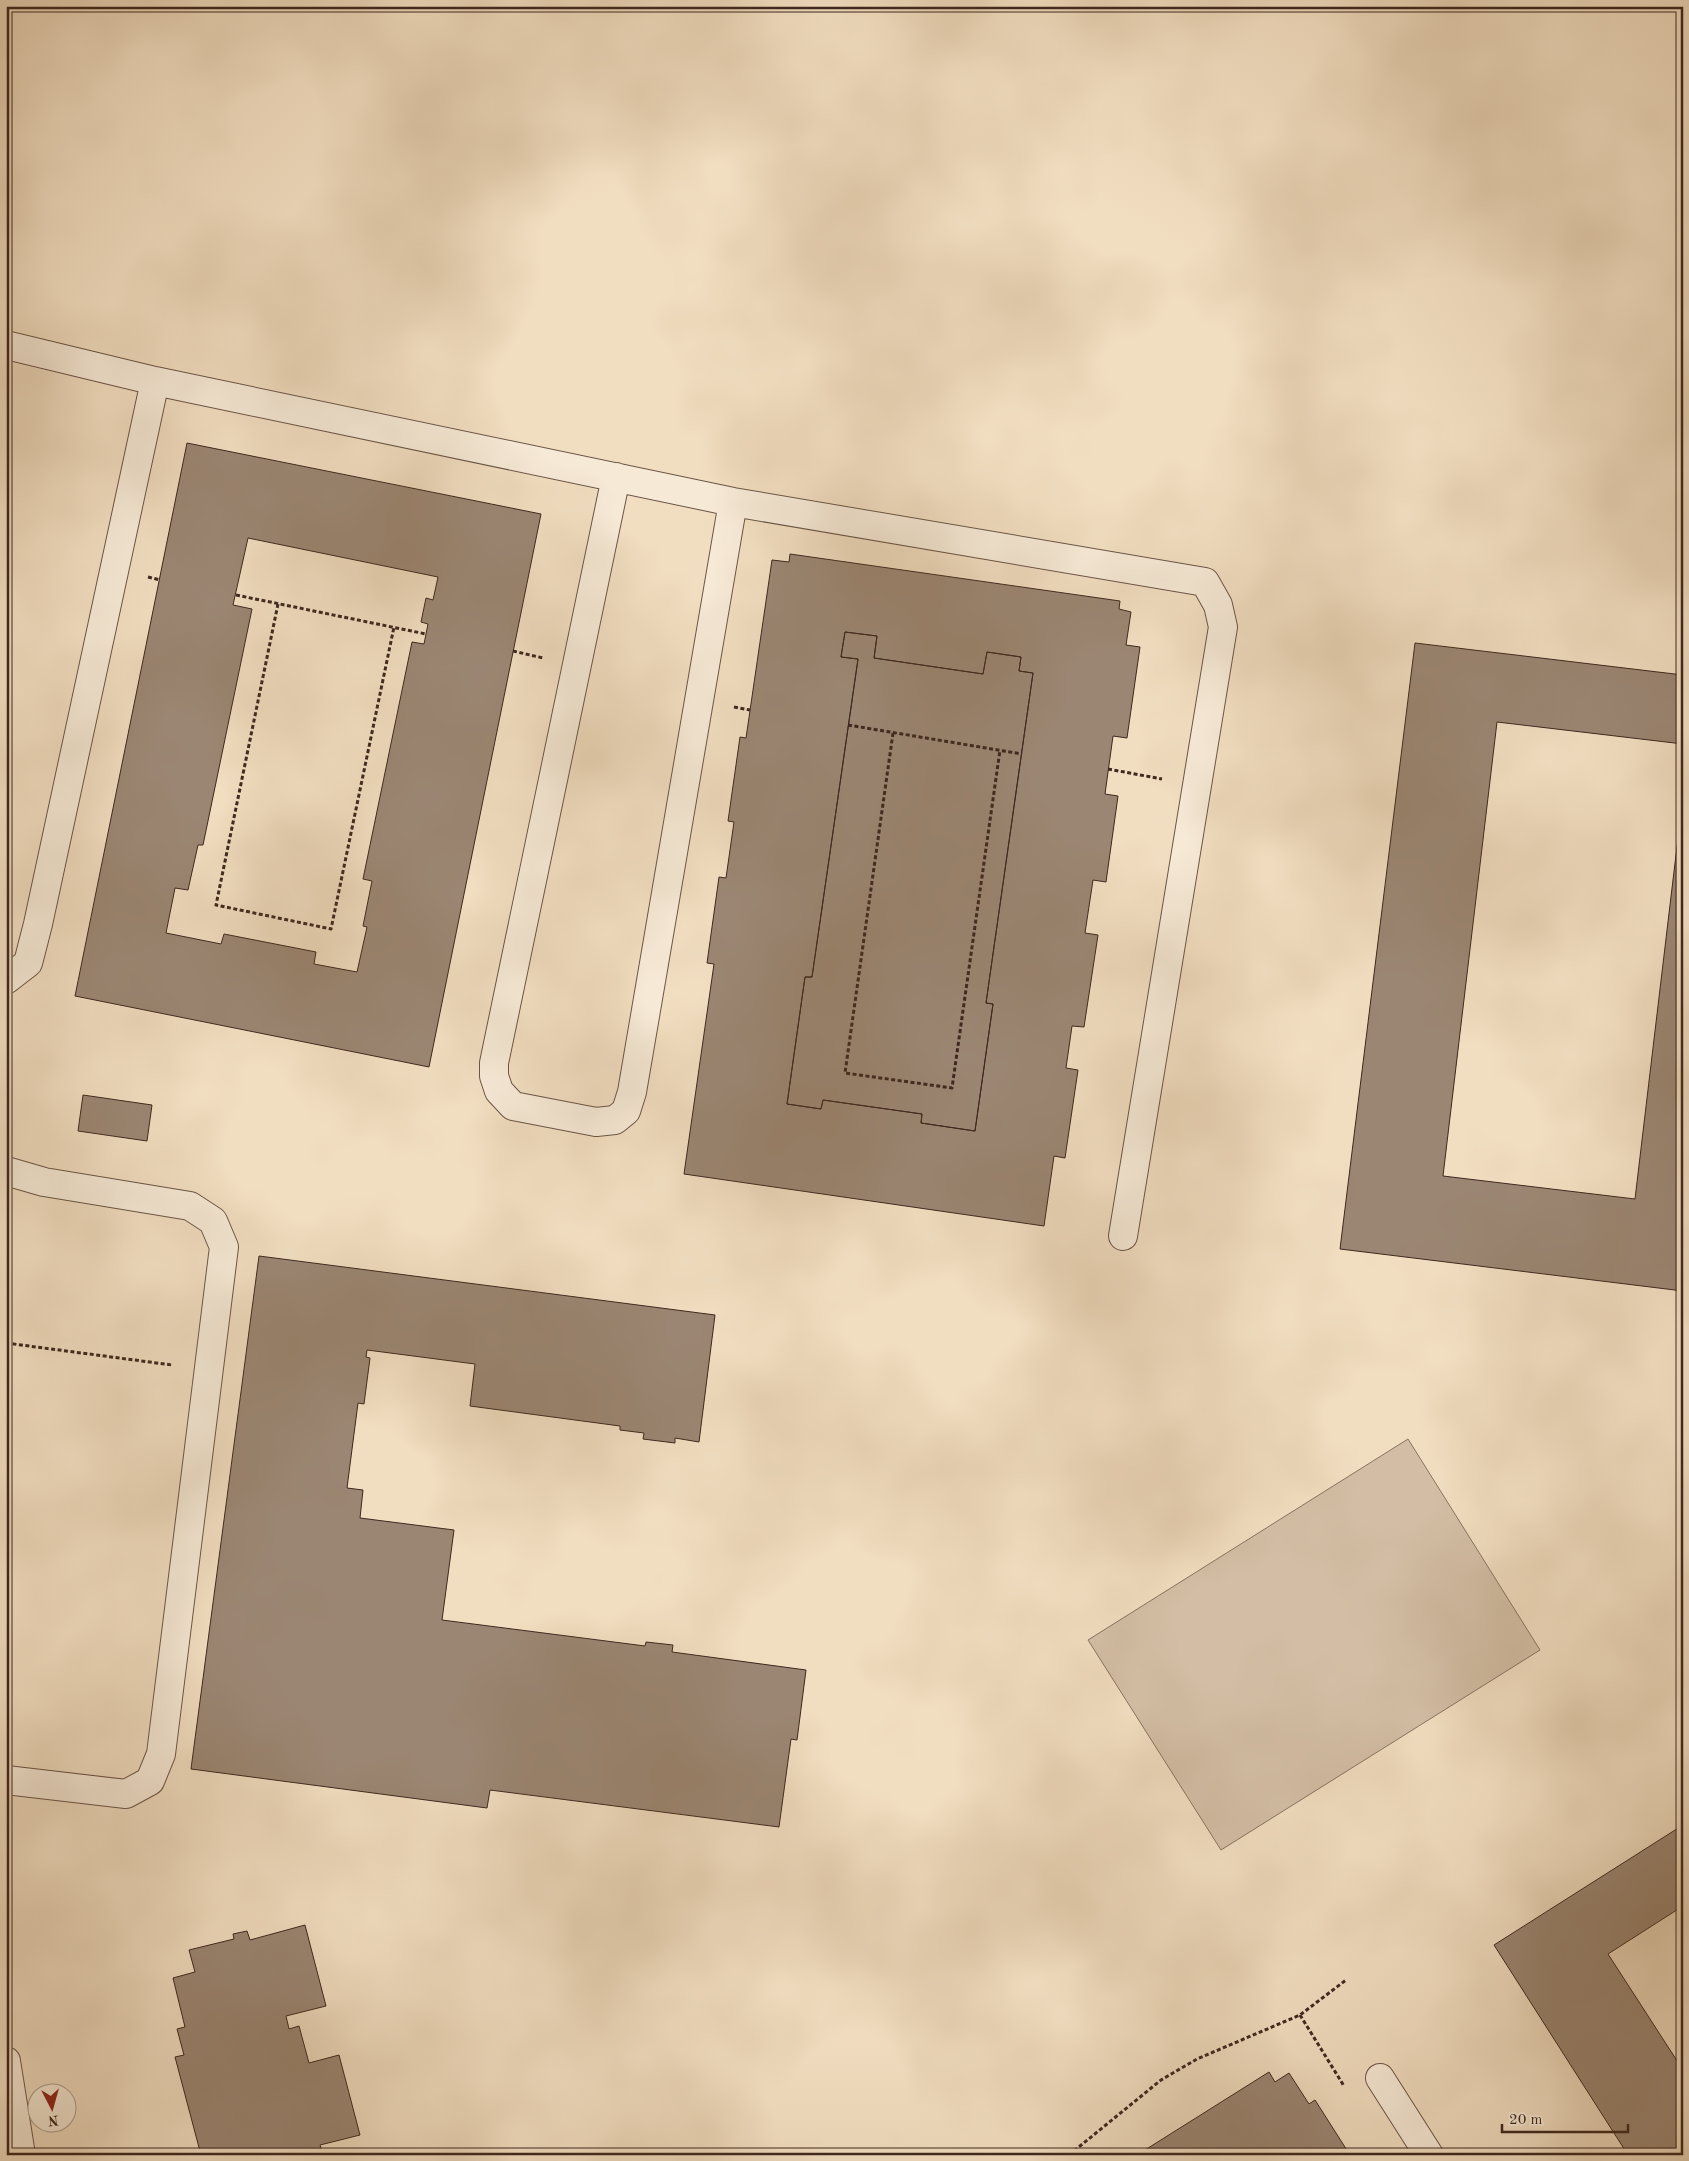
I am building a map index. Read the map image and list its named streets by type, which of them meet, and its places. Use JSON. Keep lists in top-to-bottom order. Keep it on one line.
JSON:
{"scale_bar":"20 m","north":"bottom"}
